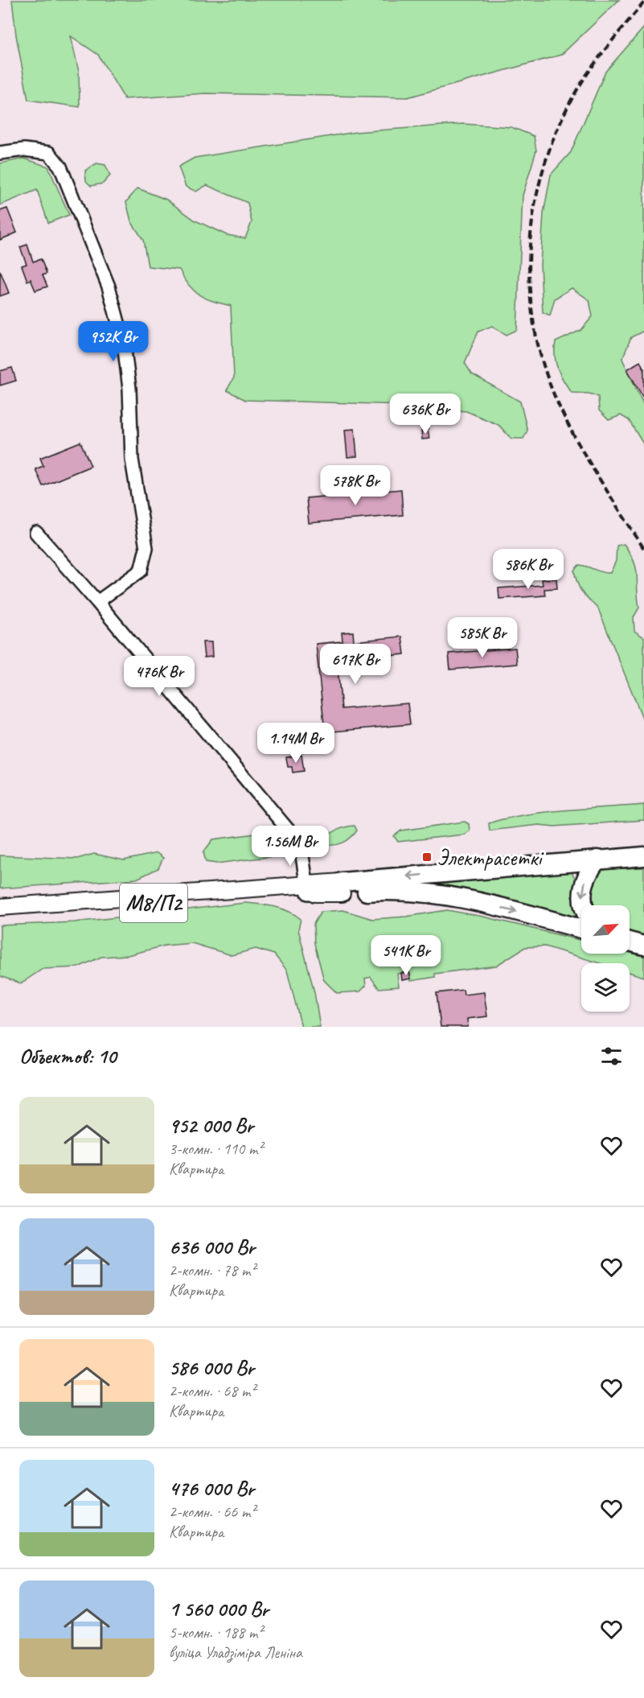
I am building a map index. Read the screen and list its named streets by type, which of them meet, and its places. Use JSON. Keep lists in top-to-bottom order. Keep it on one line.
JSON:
{"streets":{"highway":["М8/П2"]},"places":{"transit":["Электрасеткі"]},"north":"top right","page":{"price":["952K Br","636K Br","578K Br","586K Br","585K Br","617K Br","476K Br","1.14M Br","1.56M Br","541K Br"],"heading":"Объектов: 10","list":[{"name":"952 000 Br","note":"3-комн. · 110 m² · Квартира"},{"name":"636 000 Br","note":"2-комн. · 78 m² · Квартира"},{"name":"586 000 Br","note":"2-комн. · 68 m² · Квартира"},{"name":"476 000 Br","note":"2-комн. · 66 m² · Квартира"},{"name":"1 560 000 Br","note":"5-комн. · 188 m² · вуліца Уладзіміра Леніна"}]}}
